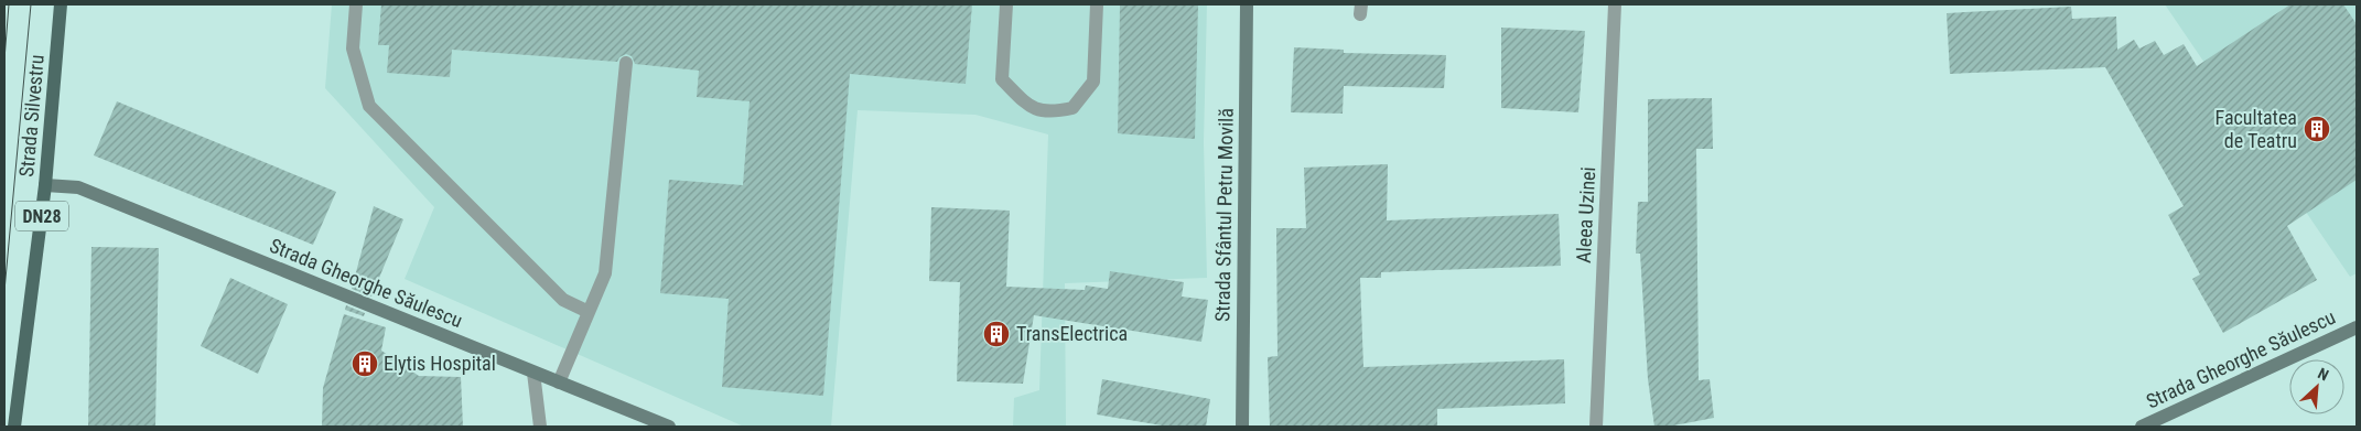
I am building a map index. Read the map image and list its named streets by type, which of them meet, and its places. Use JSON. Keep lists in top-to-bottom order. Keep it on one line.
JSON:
{"streets":{"main road":["Strada Silvestru","DN28"],"street":["Strada Sfântul Petru Movilă","Aleea Uzinei","Strada Gheorghe Săulescu"]},"crossings":[["Strada Silvestru","Strada Gheorghe Săulescu"]],"places":{"building":["Facultatea de Teatru","TransElectrica","Elytis Hospital"]},"north":"top right"}
